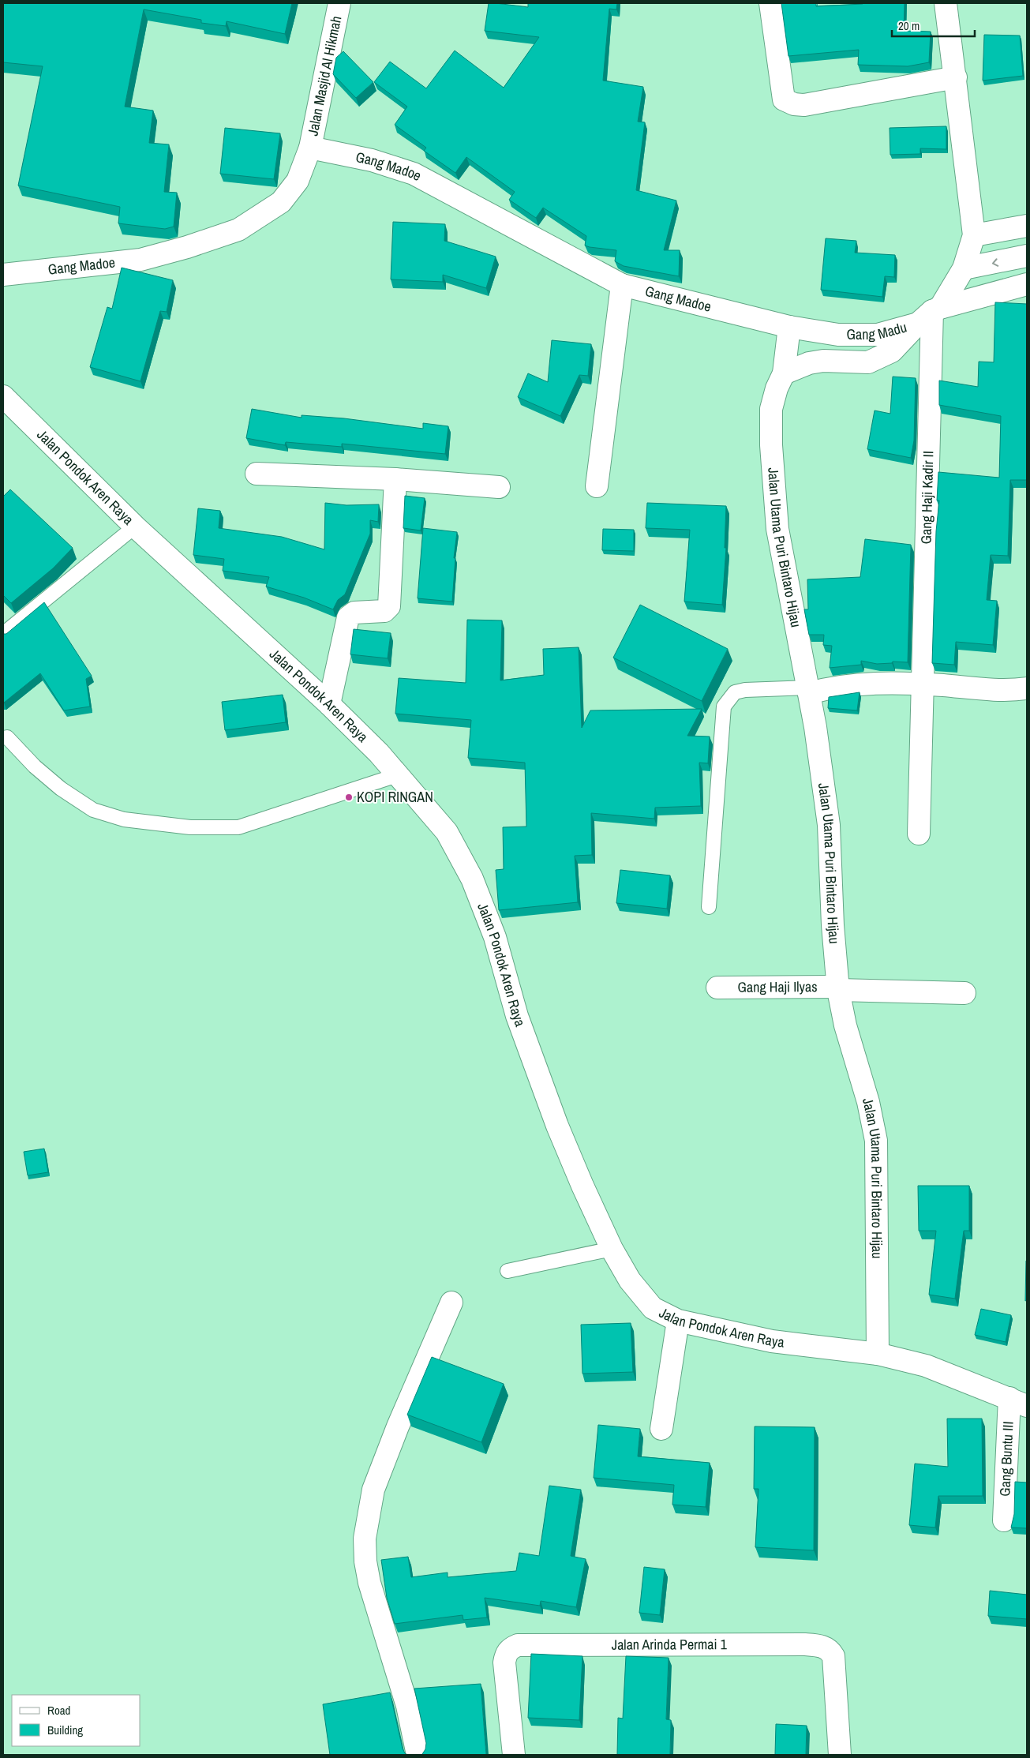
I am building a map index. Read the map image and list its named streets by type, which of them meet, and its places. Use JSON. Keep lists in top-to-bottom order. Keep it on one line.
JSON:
{"streets":{"street":["Jalan Masjid Al Hikmah","Gang Madoe","Gang Madu","Jalan Pondok Aren Raya","Gang Haji Kadir II","Jalan Utama Puri Bintaro Hijau","Gang Haji Ilyas","Gang Buntu III","Jalan Arinda Permai 1"]},"crossings":[["Jalan Masjid Al Hikmah","Gang Madoe"],["Gang Madoe","Gang Madu"],["Gang Madoe","Jalan Utama Puri Bintaro Hijau"],["Gang Madu","Gang Haji Kadir II"],["Gang Madu","Jalan Utama Puri Bintaro Hijau"],["Jalan Pondok Aren Raya","Jalan Utama Puri Bintaro Hijau"],["Jalan Pondok Aren Raya","Gang Buntu III"],["Jalan Utama Puri Bintaro Hijau","Gang Haji Ilyas"]],"places":["KOPI RINGAN"],"legend":["Road","Building"],"scale_bar":"20 m"}
